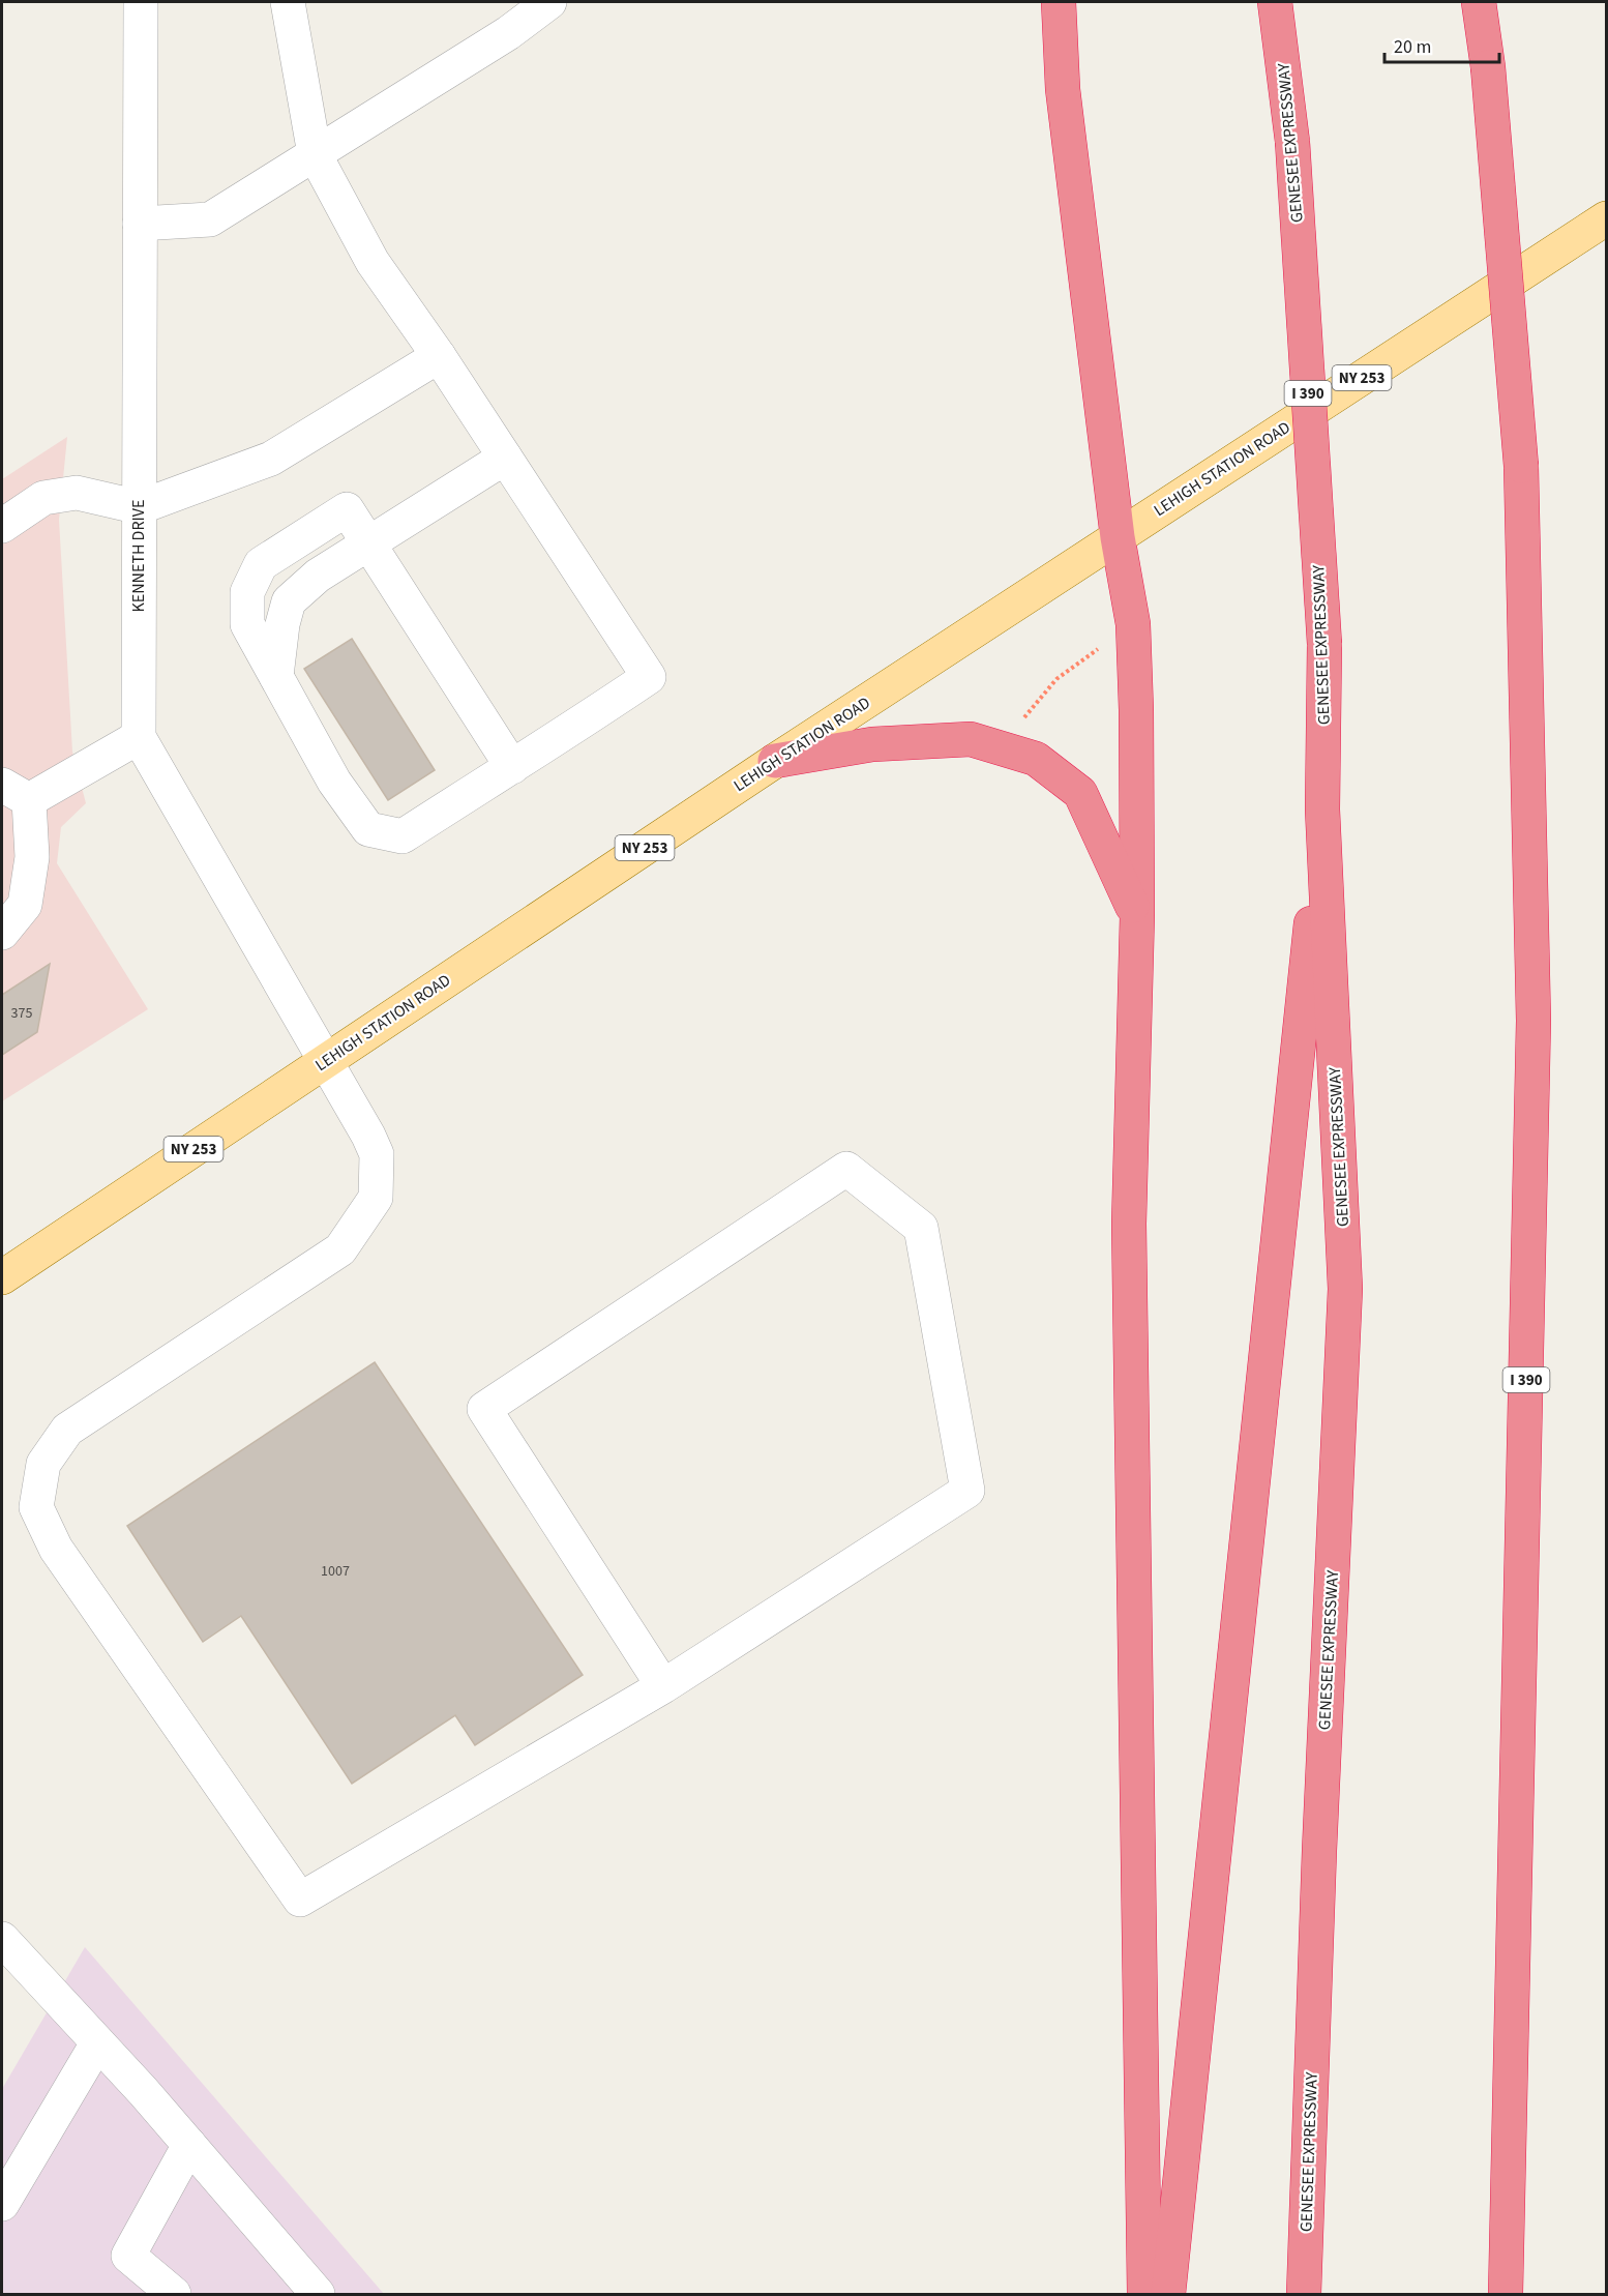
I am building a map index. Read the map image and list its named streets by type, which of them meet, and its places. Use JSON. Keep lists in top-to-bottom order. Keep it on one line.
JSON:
{"streets":{"highway":["GENESEE EXPRESSWAY","I 390"],"main road":["NY 253","LEHIGH STATION ROAD"],"street":["KENNETH DRIVE"]},"house_numbers":["375","1007"],"scale_bar":"20 m"}
